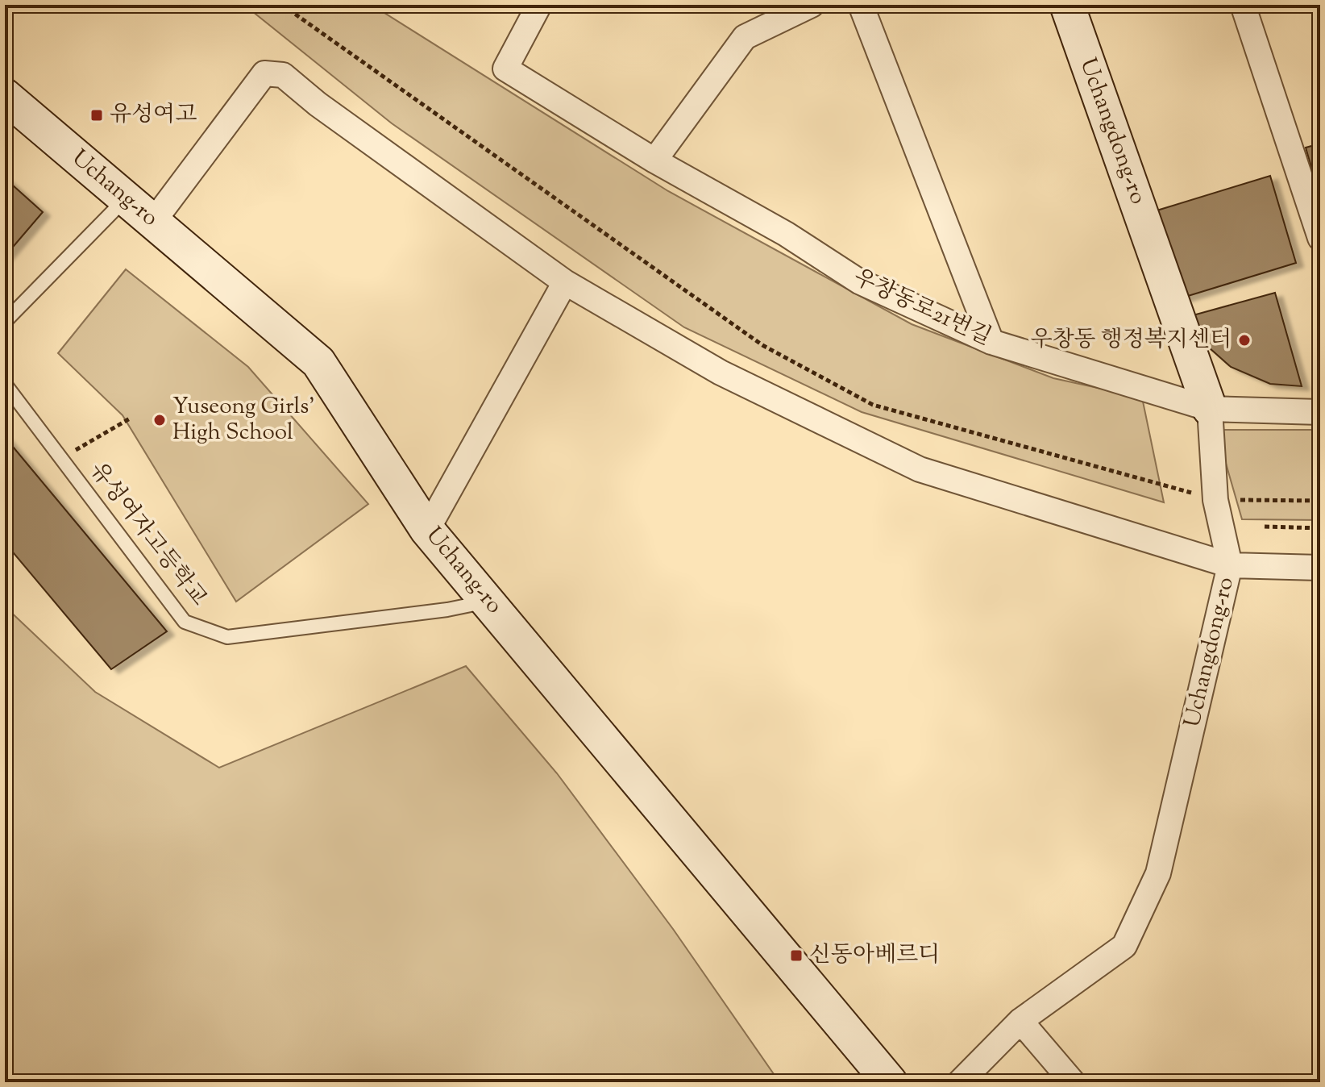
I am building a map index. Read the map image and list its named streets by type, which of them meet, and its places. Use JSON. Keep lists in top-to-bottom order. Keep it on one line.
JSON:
{"streets":{"main road":["Uchangdong-ro","Uchang-ro"],"street":["우창동로21번길"],"lane":["유성여자고등학교"]},"crossings":[["Uchangdong-ro","우창동로21번길"],["Uchang-ro","유성여자고등학교"]],"places":{"transit":["유성여고","신동아베르디"],"other":["우창동 행정복지센터","Yuseong Girls' High School"]}}
